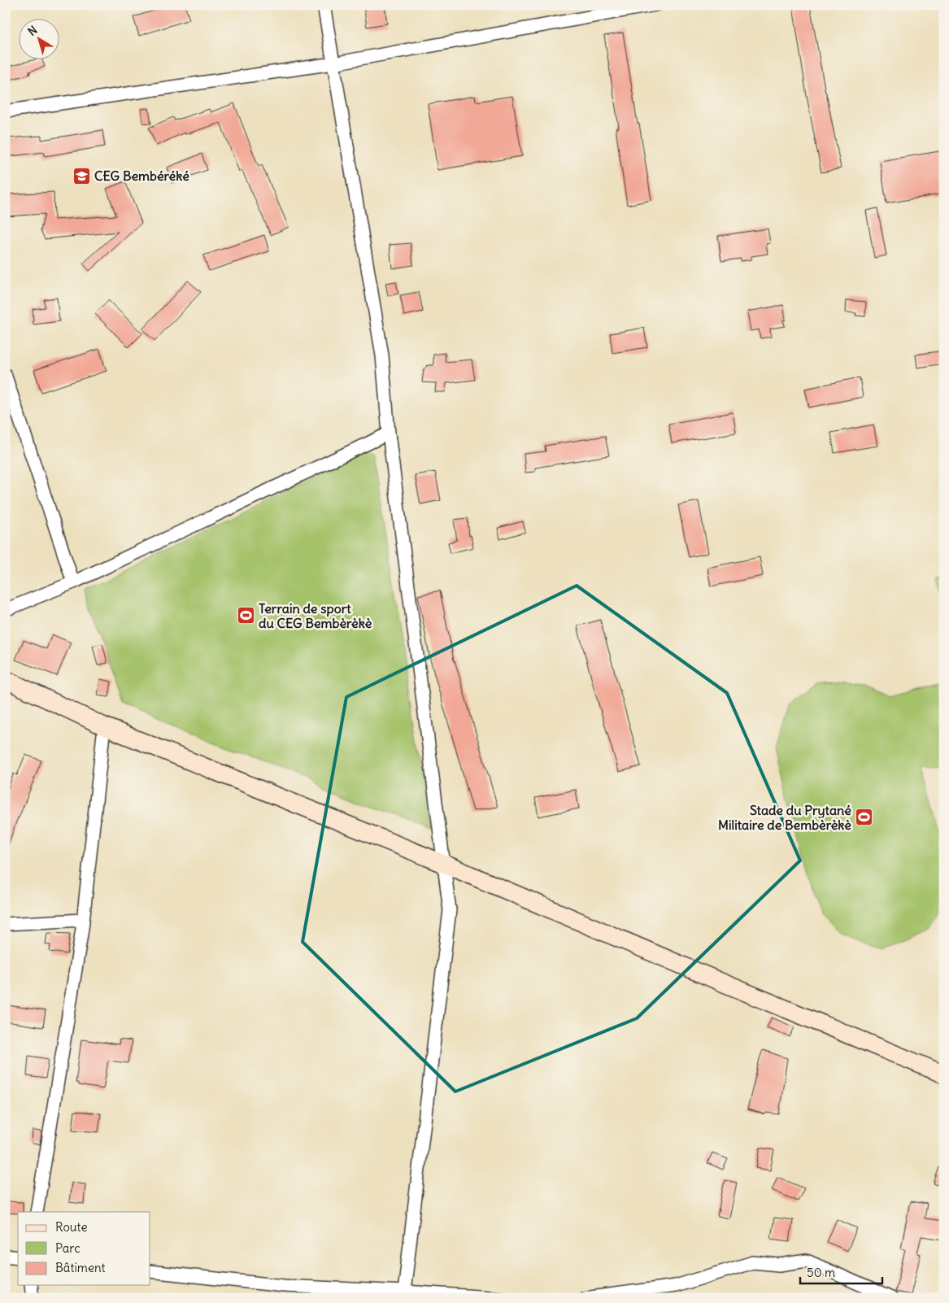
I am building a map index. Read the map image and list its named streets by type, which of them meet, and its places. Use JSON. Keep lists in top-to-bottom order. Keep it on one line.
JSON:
{"places":{"school or university":["CEG Bembéréké"],"sports":["Terrain de sport du CEG Bembèrèkè","Stade du Prytané Militaire de Bembèrèkè"]},"legend":["Route","Parc","Bâtiment"],"scale_bar":"50 m","north":"top left"}
